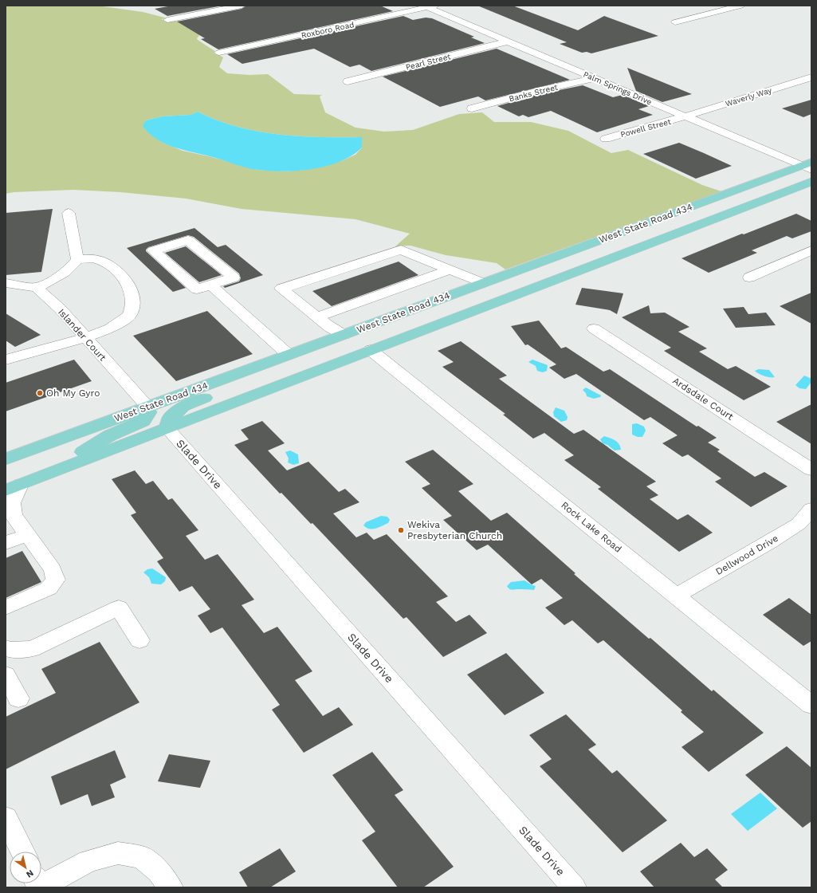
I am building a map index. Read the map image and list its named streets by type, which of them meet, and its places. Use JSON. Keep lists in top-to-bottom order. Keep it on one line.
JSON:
{"streets":{"main road":["West State Road 434"],"street":["Roxboro Road","Pearl Street","Palm Springs Drive","Banks Street","Waverly Way","Powell Street","Islander Court","Ardsdale Court","Slade Drive","Rock Lake Road","Dellwood Drive"]},"crossings":[["Roxboro Road","Palm Springs Drive"],["Pearl Street","Palm Springs Drive"],["Palm Springs Drive","Banks Street"],["Palm Springs Drive","Waverly Way"],["Palm Springs Drive","Powell Street"],["Palm Springs Drive","West State Road 434"],["Waverly Way","Powell Street"],["West State Road 434","Islander Court"],["Rock Lake Road","Dellwood Drive"]],"places":["Oh My Gyro","Wekiva Presbyterian Church"],"north":"bottom right"}
